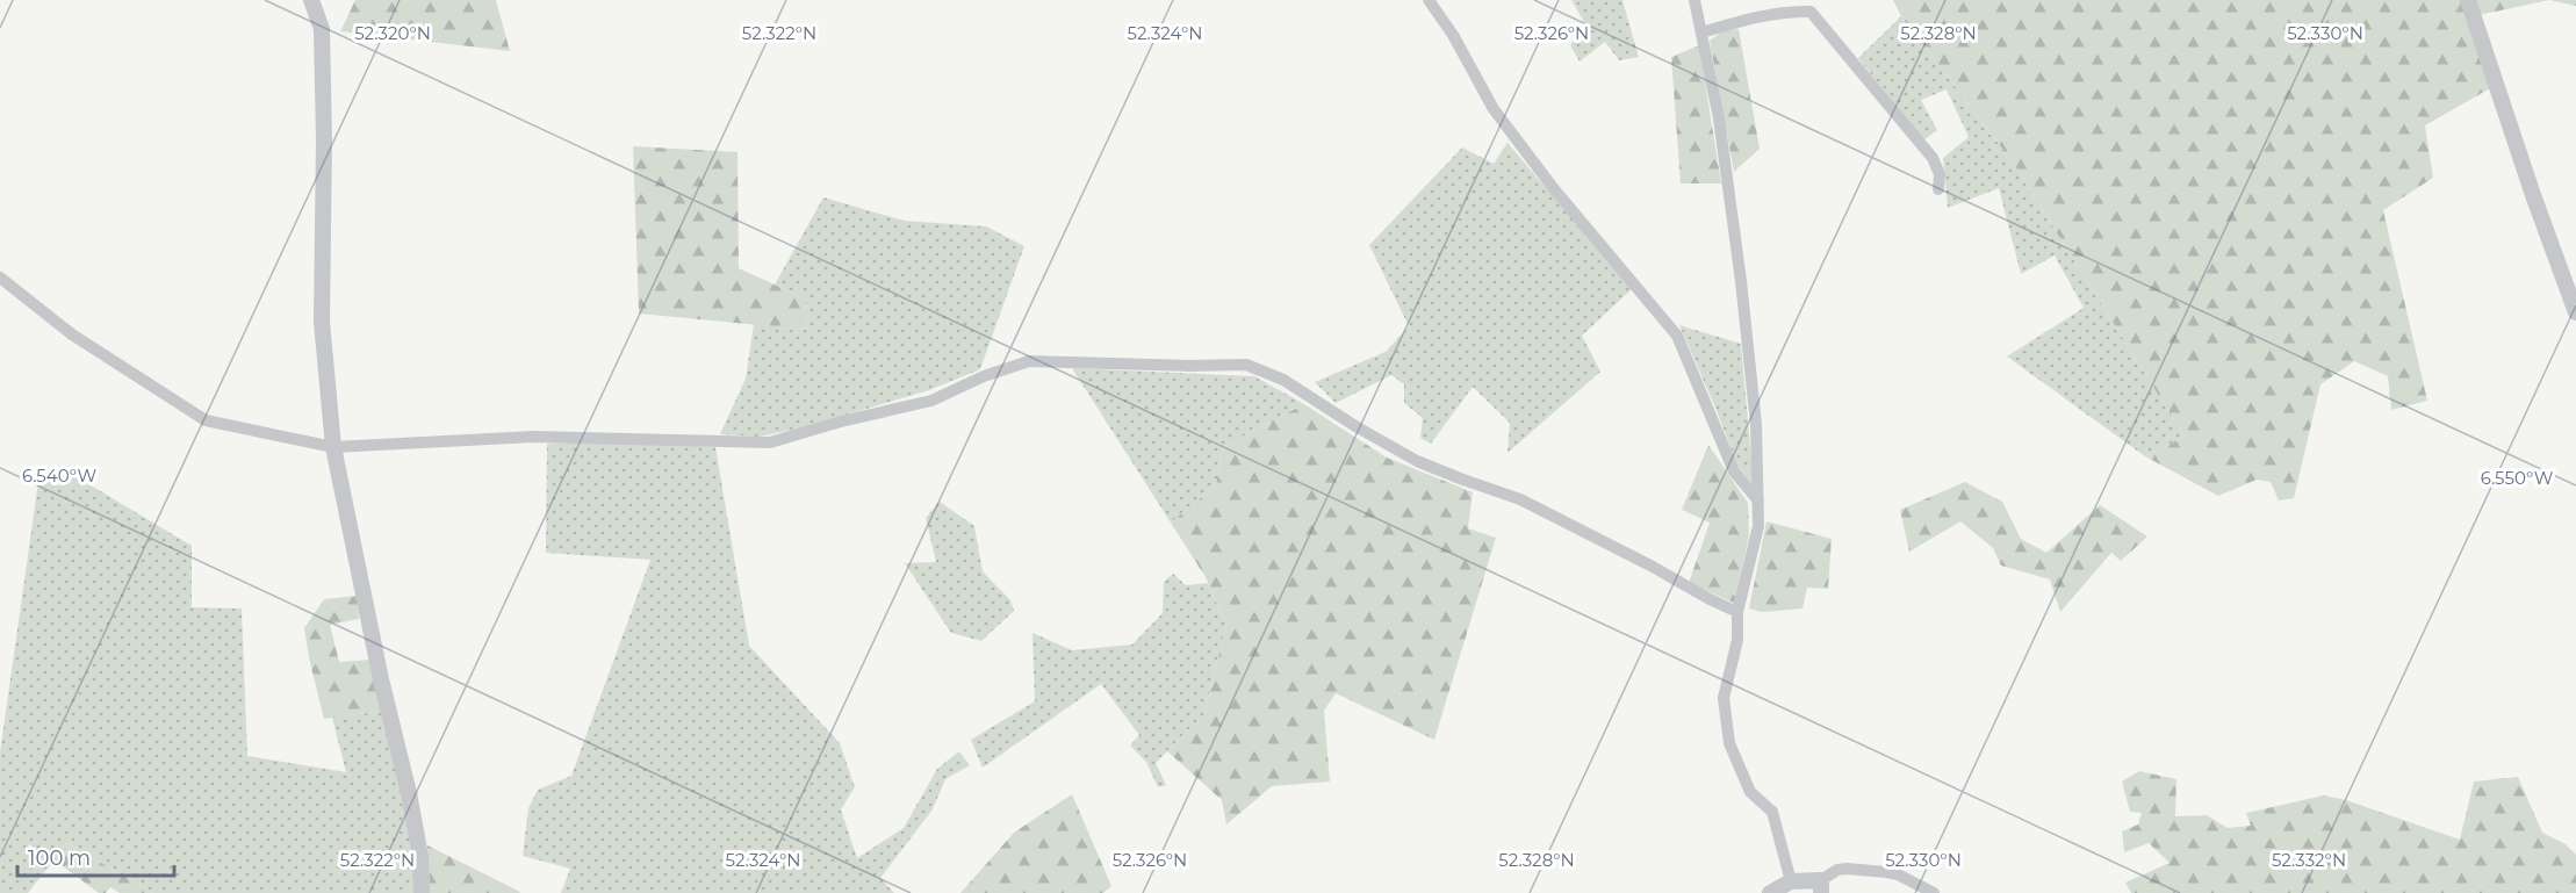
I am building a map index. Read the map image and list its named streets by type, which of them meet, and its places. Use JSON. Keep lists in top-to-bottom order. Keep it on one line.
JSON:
{"scale_bar":"100 m","coordinates":["52.320°N","52.322°N","52.324°N","52.326°N","52.328°N","52.330°N","6.540°W","6.550°W","52.332°N"]}
